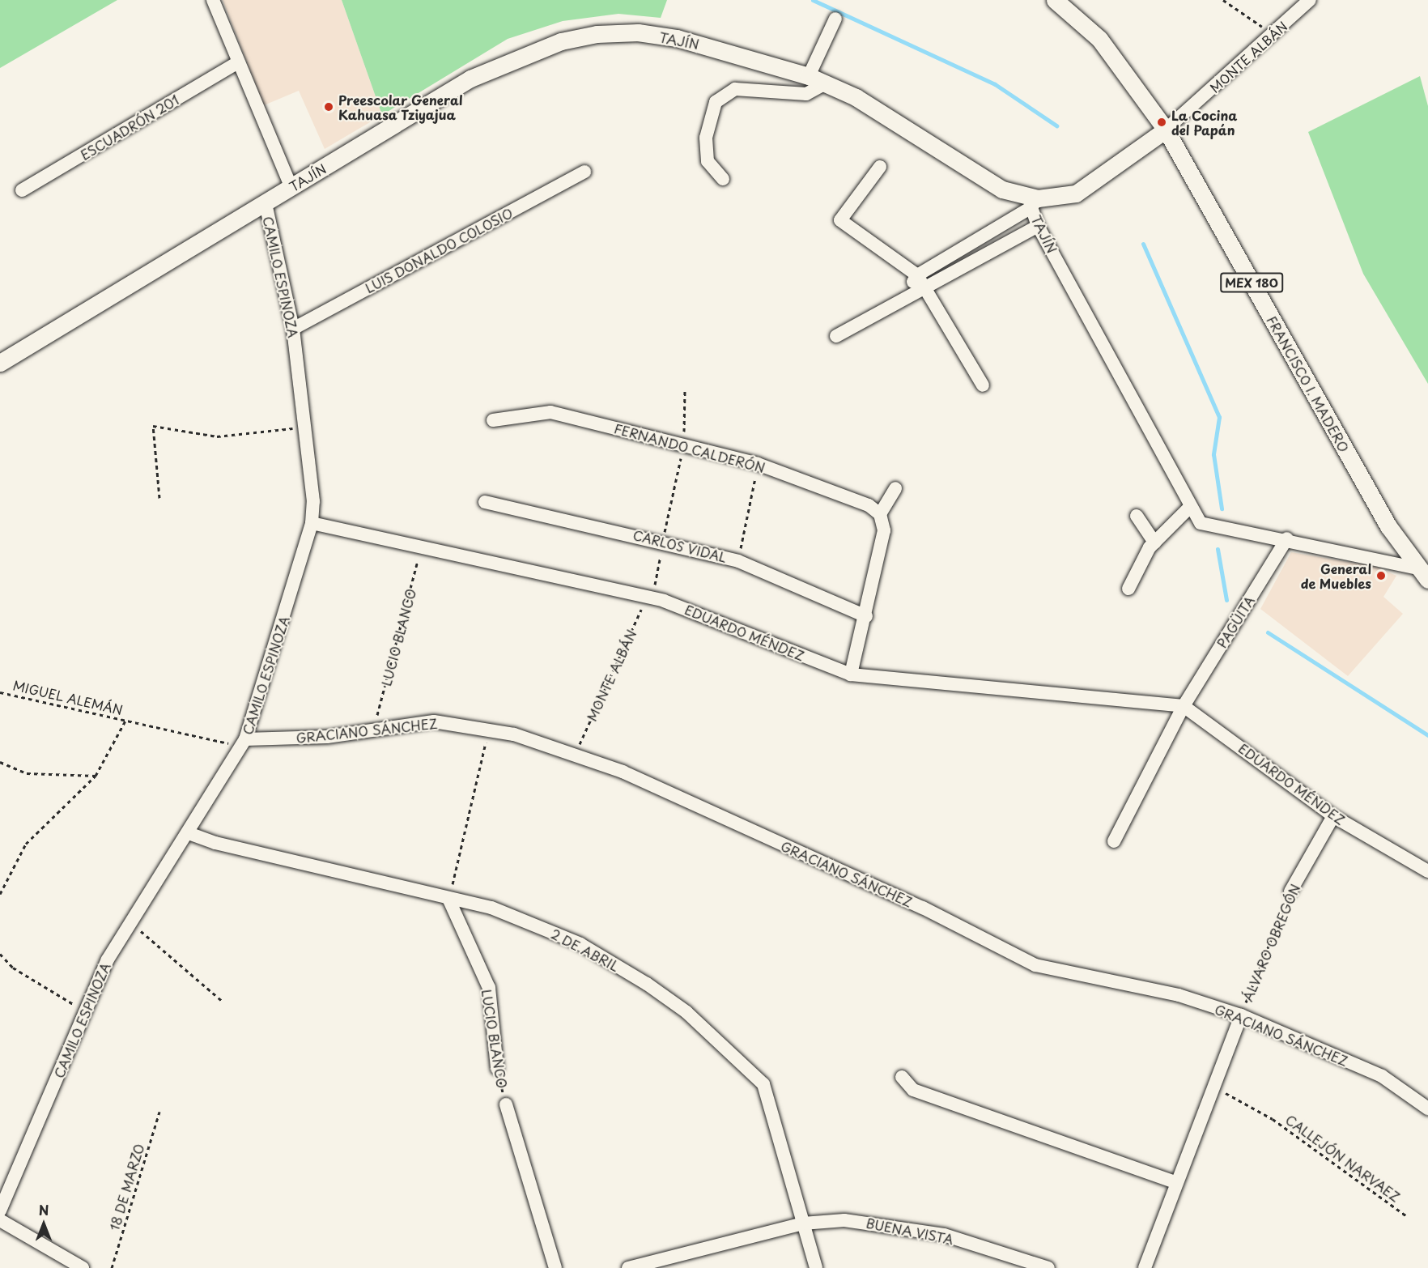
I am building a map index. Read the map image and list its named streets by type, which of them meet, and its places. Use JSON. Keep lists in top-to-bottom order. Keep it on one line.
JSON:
{"streets":{"main road":["TAJÍN","MONTE ALBÁN","MEX 180","FRANCISCO I. MADERO"],"street":["ESCUADRÓN 201","LUIS DONALDO COLOSIO","CAMILO ESPINOZA","FERNANDO CALDERÓN","CARLOS VIDAL","PAGÜITA","EDUARDO MÉNDEZ","LUCIO BLANCO","GRACIANO SÁNCHEZ","ÁLVARO OBREGÓN","2 DE ABRIL","BUENA VISTA"],"path":["MIGUEL ALEMÁN","CALLEJÓN NARVAEZ","18 DE MARZO"]},"crossings":[["TAJÍN","MONTE ALBÁN"],["TAJÍN","CAMILO ESPINOZA"],["TAJÍN","PAGÜITA"],["MONTE ALBÁN","FRANCISCO I. MADERO"],["MONTE ALBÁN","FERNANDO CALDERÓN"],["MONTE ALBÁN","CARLOS VIDAL"],["MONTE ALBÁN","EDUARDO MÉNDEZ"],["MONTE ALBÁN","GRACIANO SÁNCHEZ"],["LUIS DONALDO COLOSIO","CAMILO ESPINOZA"],["CAMILO ESPINOZA","EDUARDO MÉNDEZ"],["CAMILO ESPINOZA","GRACIANO SÁNCHEZ"],["CAMILO ESPINOZA","2 DE ABRIL"],["PAGÜITA","EDUARDO MÉNDEZ"],["EDUARDO MÉNDEZ","LUCIO BLANCO"],["EDUARDO MÉNDEZ","ÁLVARO OBREGÓN"],["LUCIO BLANCO","GRACIANO SÁNCHEZ"],["LUCIO BLANCO","2 DE ABRIL"],["GRACIANO SÁNCHEZ","ÁLVARO OBREGÓN"],["ÁLVARO OBREGÓN","CALLEJÓN NARVAEZ"],["2 DE ABRIL","BUENA VISTA"]],"places":["Preescolar General Kahuasa Tziyajua","La Cocina del Papán","General de Muebles"],"north":"top"}
